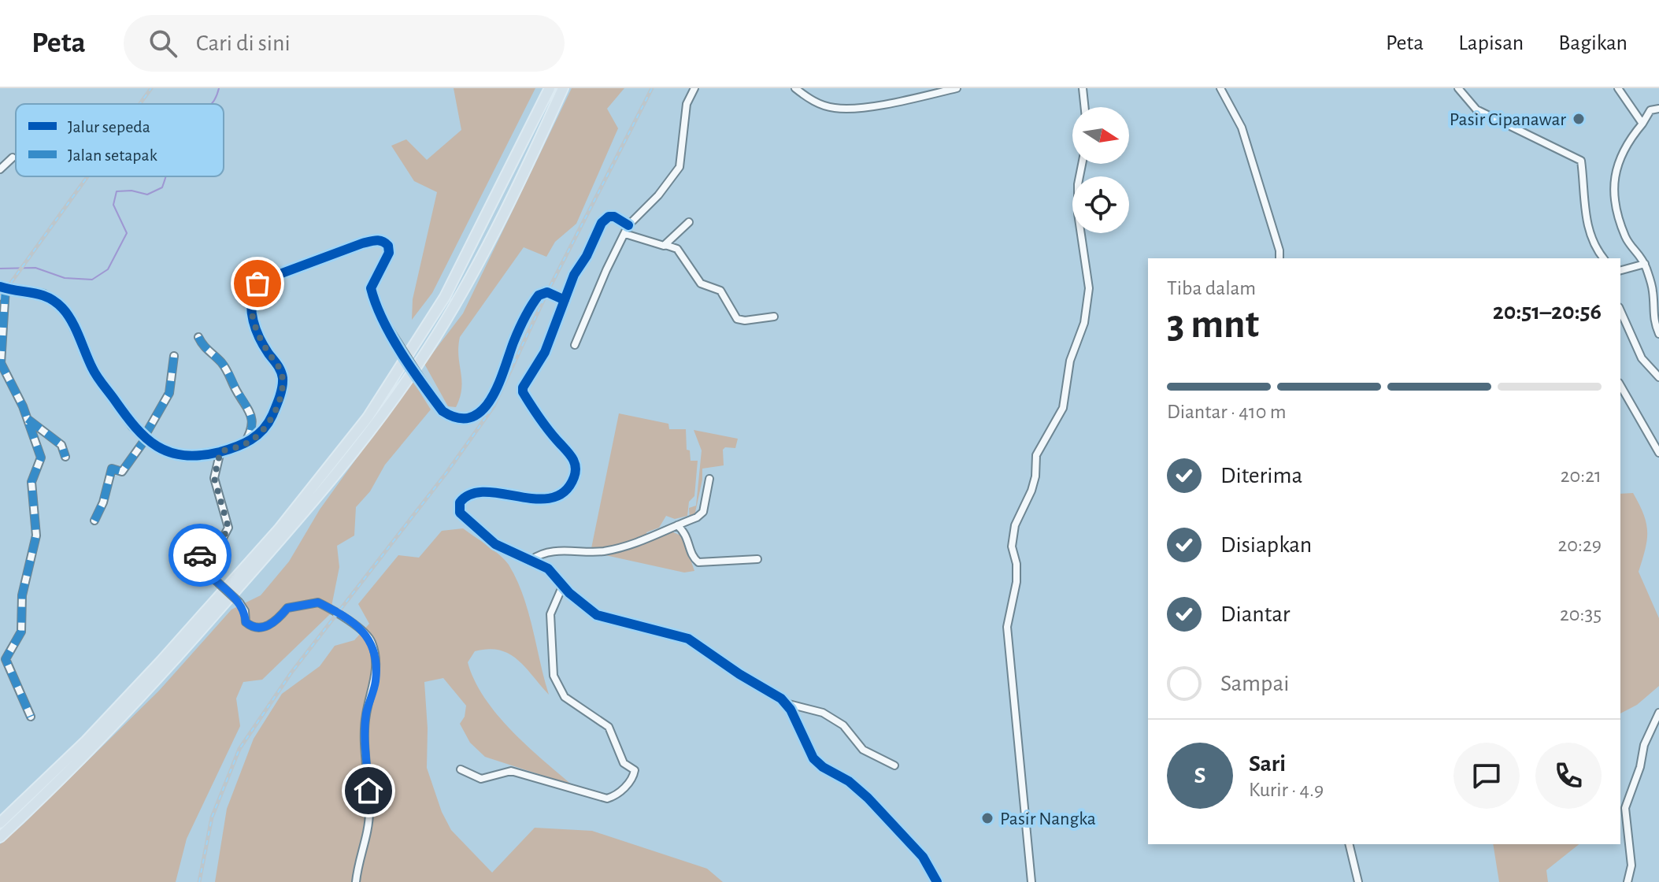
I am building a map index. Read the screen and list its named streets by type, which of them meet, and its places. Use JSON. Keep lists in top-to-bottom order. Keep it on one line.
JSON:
{"places":["Pasir Cipanawar","Pasir Nangka"],"legend":["Jalur sepeda","Jalan setapak"],"north":"right","page":{"header":"Peta","search":"Cari di sini","nav":["Peta","Lapisan","Bagikan"],"heading":["3 mnt","Tiba dalam","20:51–20:56"],"panel":["Sari","Kurir · 4.9"],"bar":"Diantar · 410 m","list":[["Diterima","20:21"],["Disiapkan","20:29"],["Diantar","20:35"],"Sampai"],"round":"S"}}
